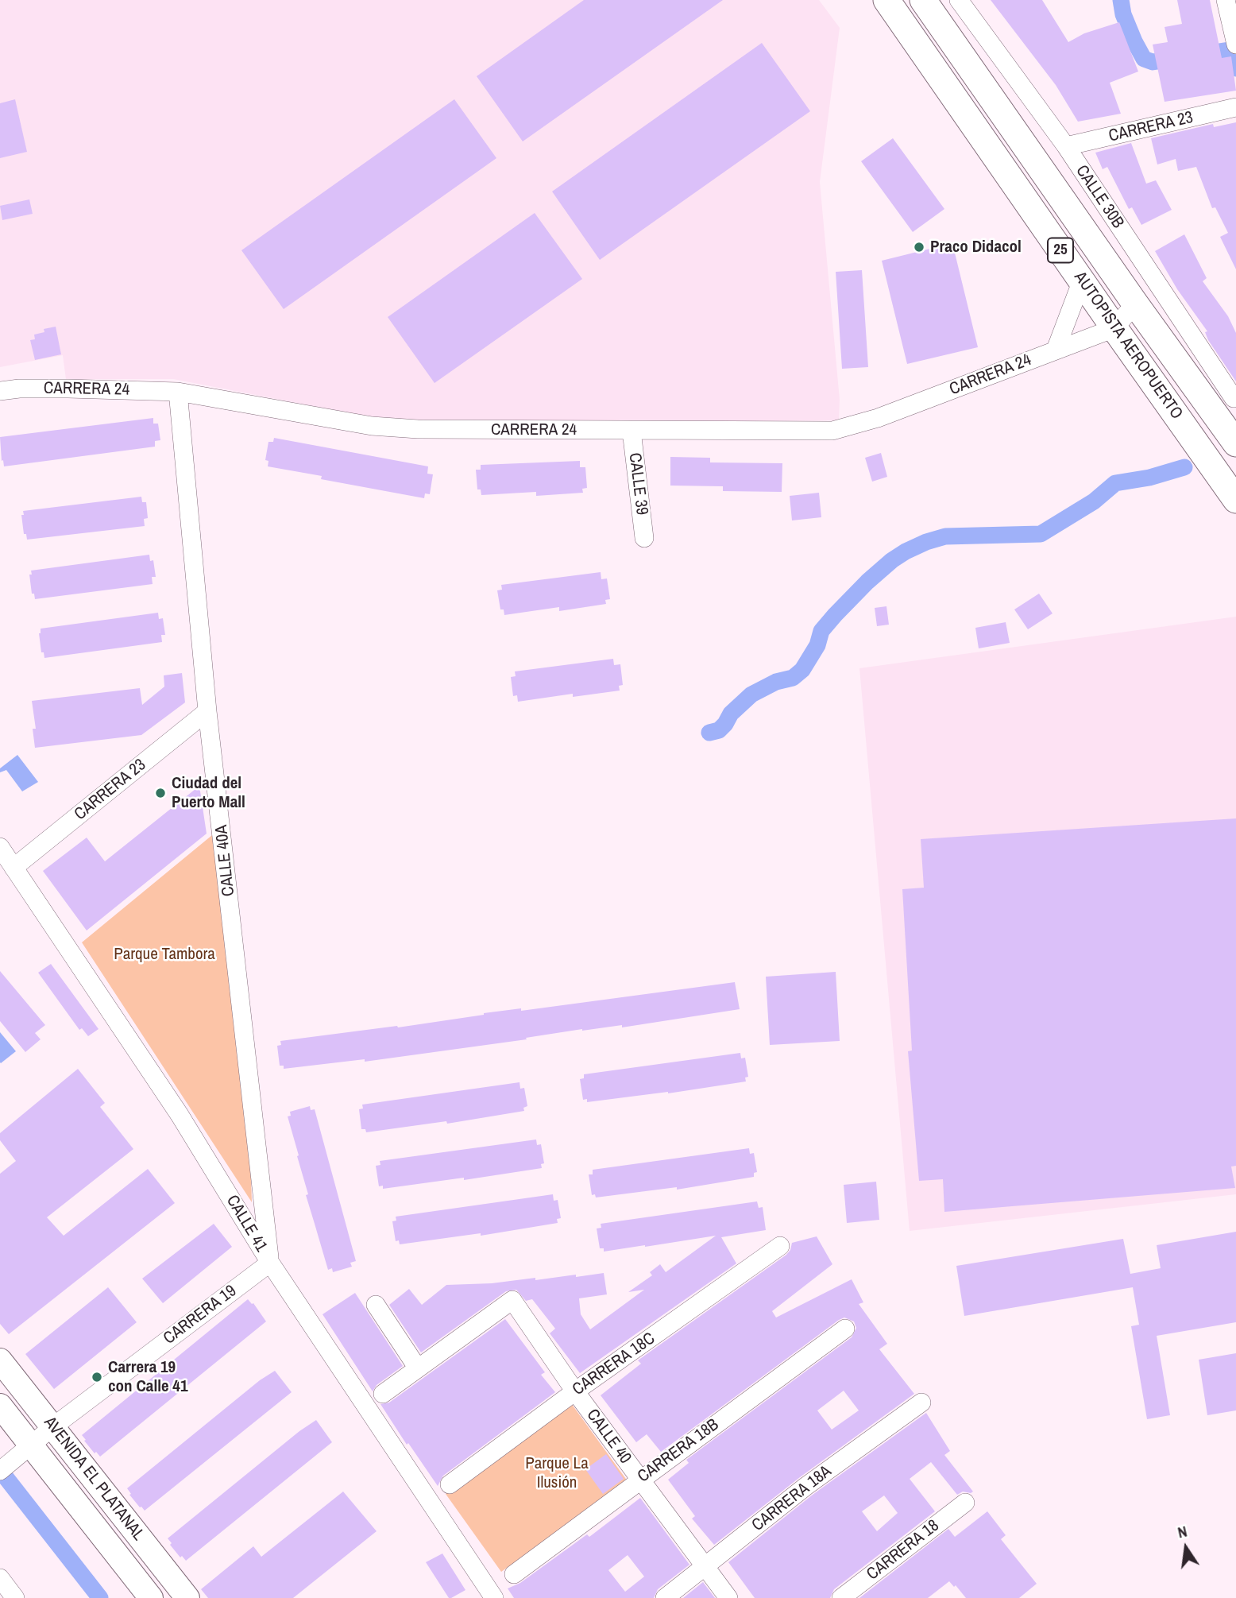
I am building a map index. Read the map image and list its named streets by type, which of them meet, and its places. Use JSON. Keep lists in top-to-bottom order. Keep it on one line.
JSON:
{"streets":{"highway":["25","AUTOPISTA AEROPUERTO"],"main road":["AVENIDA EL PLATANAL"],"street":["CARRERA 23","CALLE 30B","CARRERA 24","CALLE 39","CALLE 40A","CALLE 41","CARRERA 19","CARRERA 18C","CALLE 40","CARRERA 18B","CARRERA 18A","CARRERA 18"]},"crossings":[["CARRERA 23","CALLE 30B"],["CARRERA 23","CALLE 40A"],["CARRERA 23","CALLE 41"],["AUTOPISTA AEROPUERTO","CARRERA 24"],["CARRERA 24","CALLE 39"],["CARRERA 24","CALLE 40A"],["CALLE 40A","CALLE 41"],["CALLE 40A","CARRERA 19"],["CALLE 41","CARRERA 19"],["CARRERA 19","AVENIDA EL PLATANAL"],["CARRERA 18C","CALLE 40"],["CALLE 40","CARRERA 18B"],["CALLE 40","CARRERA 18A"]],"parks":["Parque Tambora","Parque La Ilusión"],"places":["Praco Didacol","Ciudad del Puerto Mall","Carrera 19 con Calle 41"],"north":"top"}
